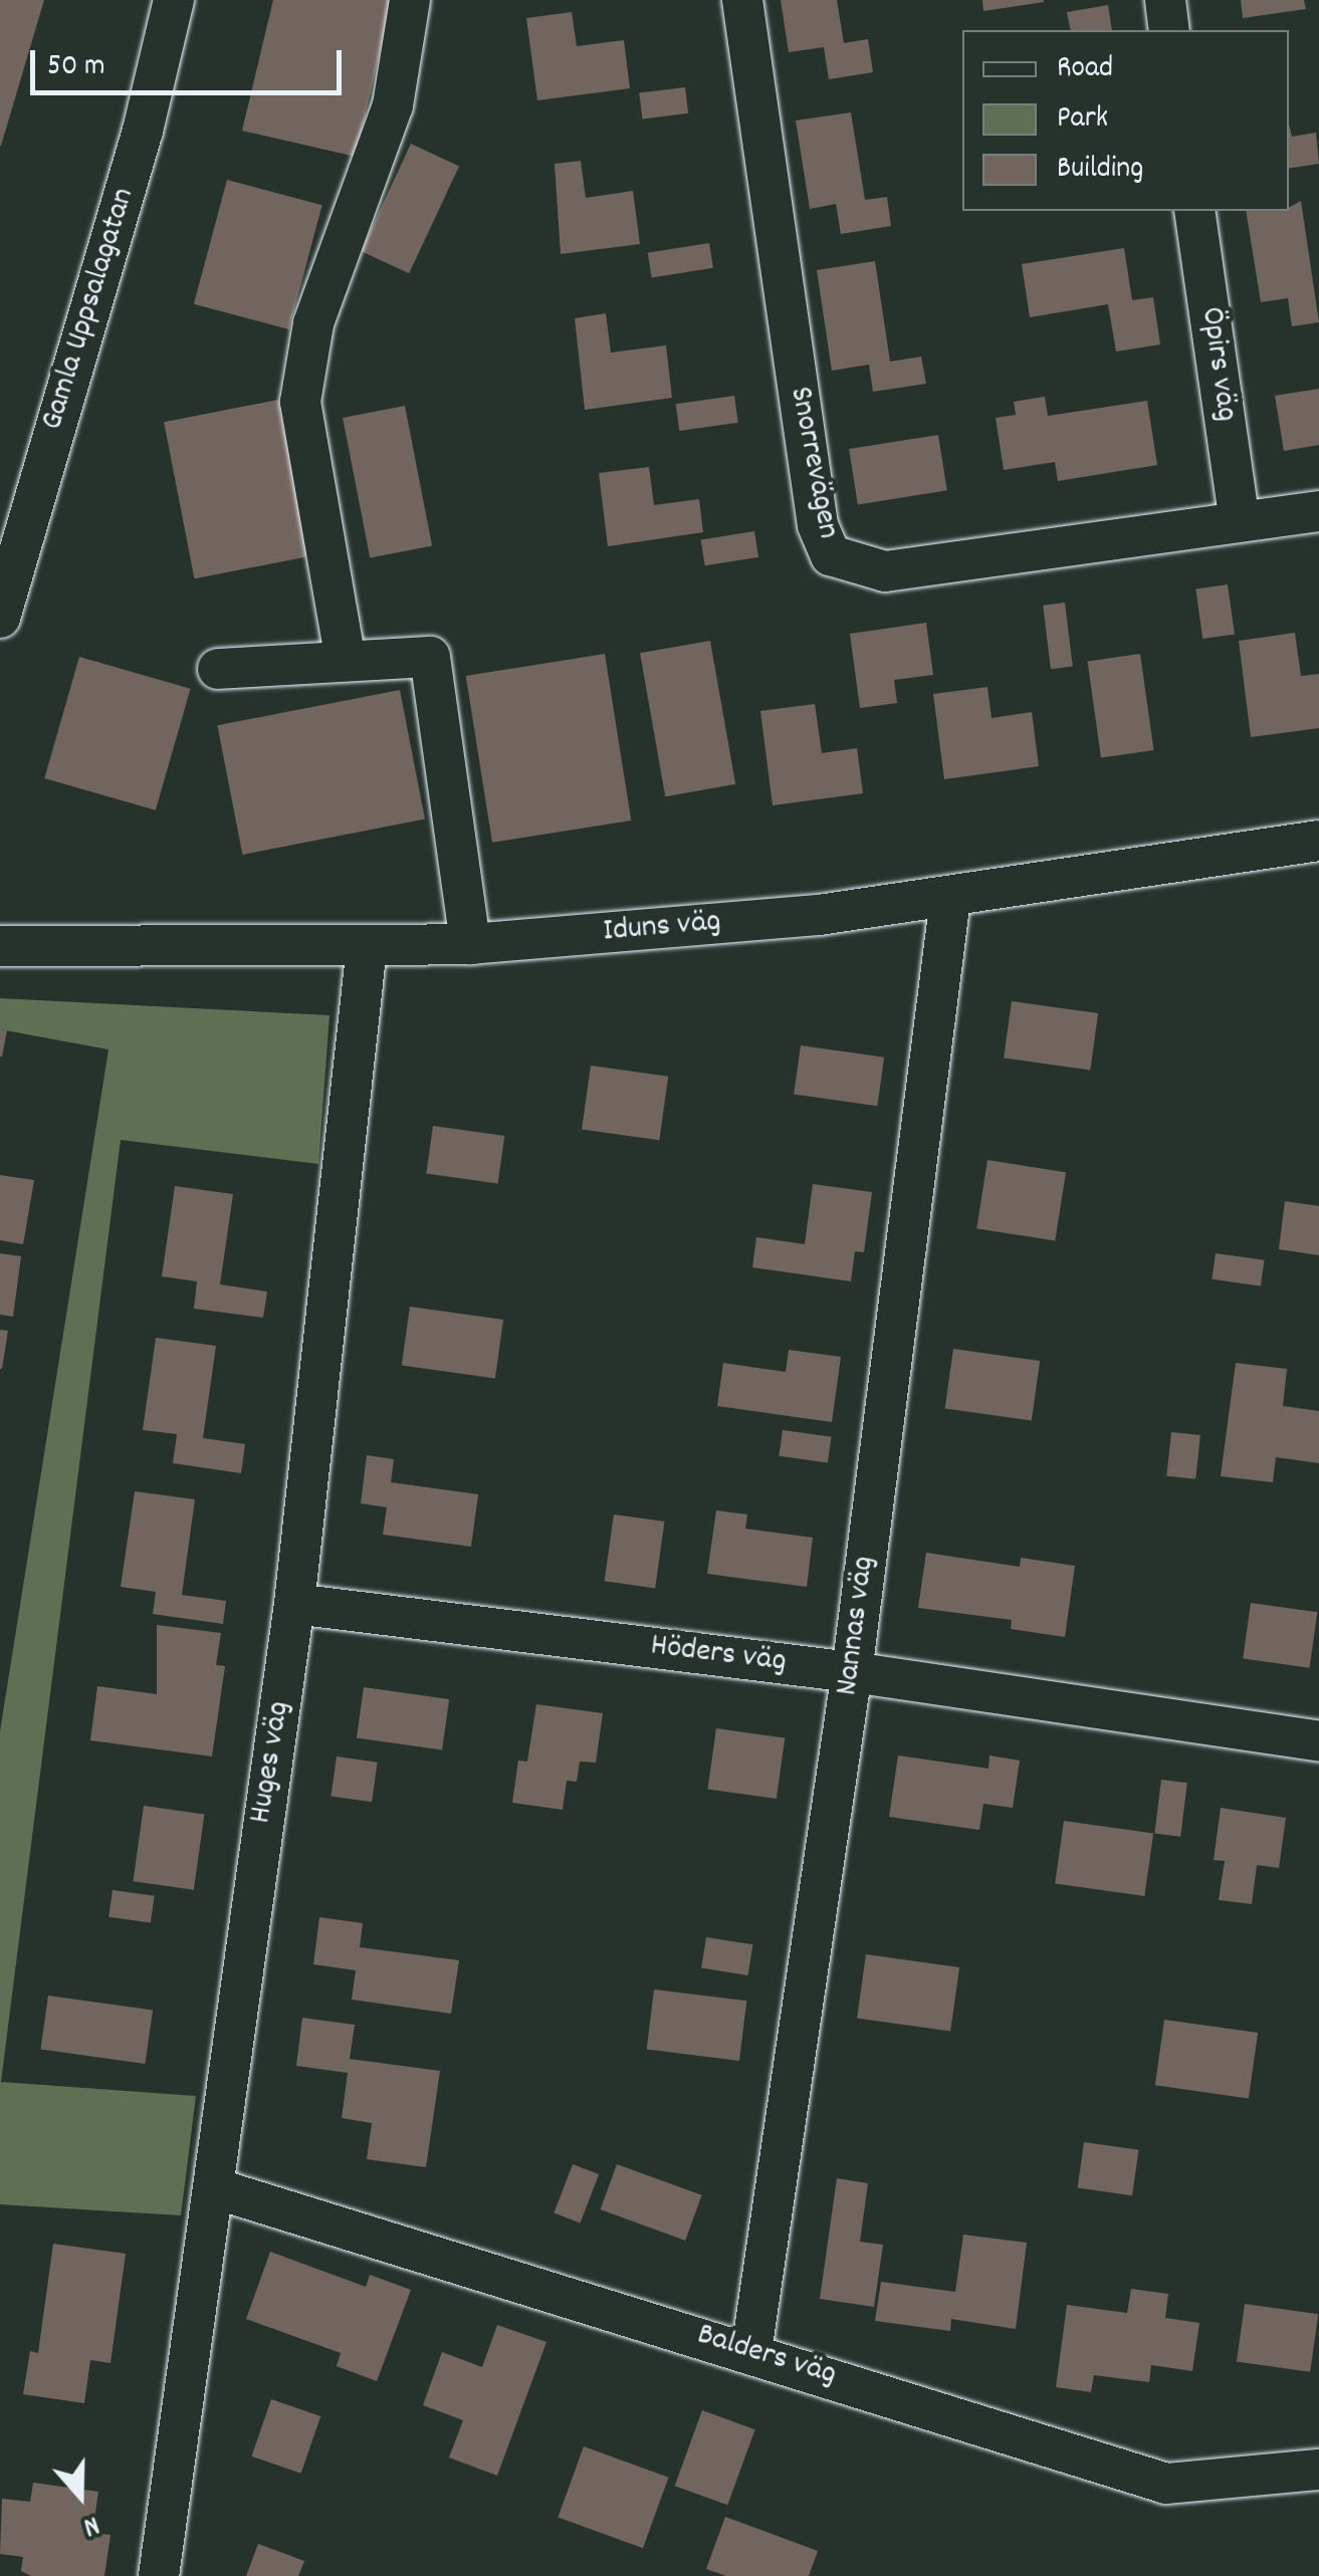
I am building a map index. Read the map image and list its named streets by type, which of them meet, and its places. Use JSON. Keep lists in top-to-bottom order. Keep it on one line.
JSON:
{"streets":{"street":["Gamla Uppsalagatan","Öpirs väg","Snorrevägen","Iduns väg","Nannas väg","Höders väg","Huges väg","Balders väg"]},"crossings":[["Öpirs väg","Snorrevägen"],["Iduns väg","Nannas väg"],["Iduns väg","Huges väg"],["Nannas väg","Höders väg"],["Nannas väg","Balders väg"],["Höders väg","Huges väg"],["Huges väg","Balders väg"]],"legend":["Road","Park","Building"],"scale_bar":"50 m","north":"bottom"}
